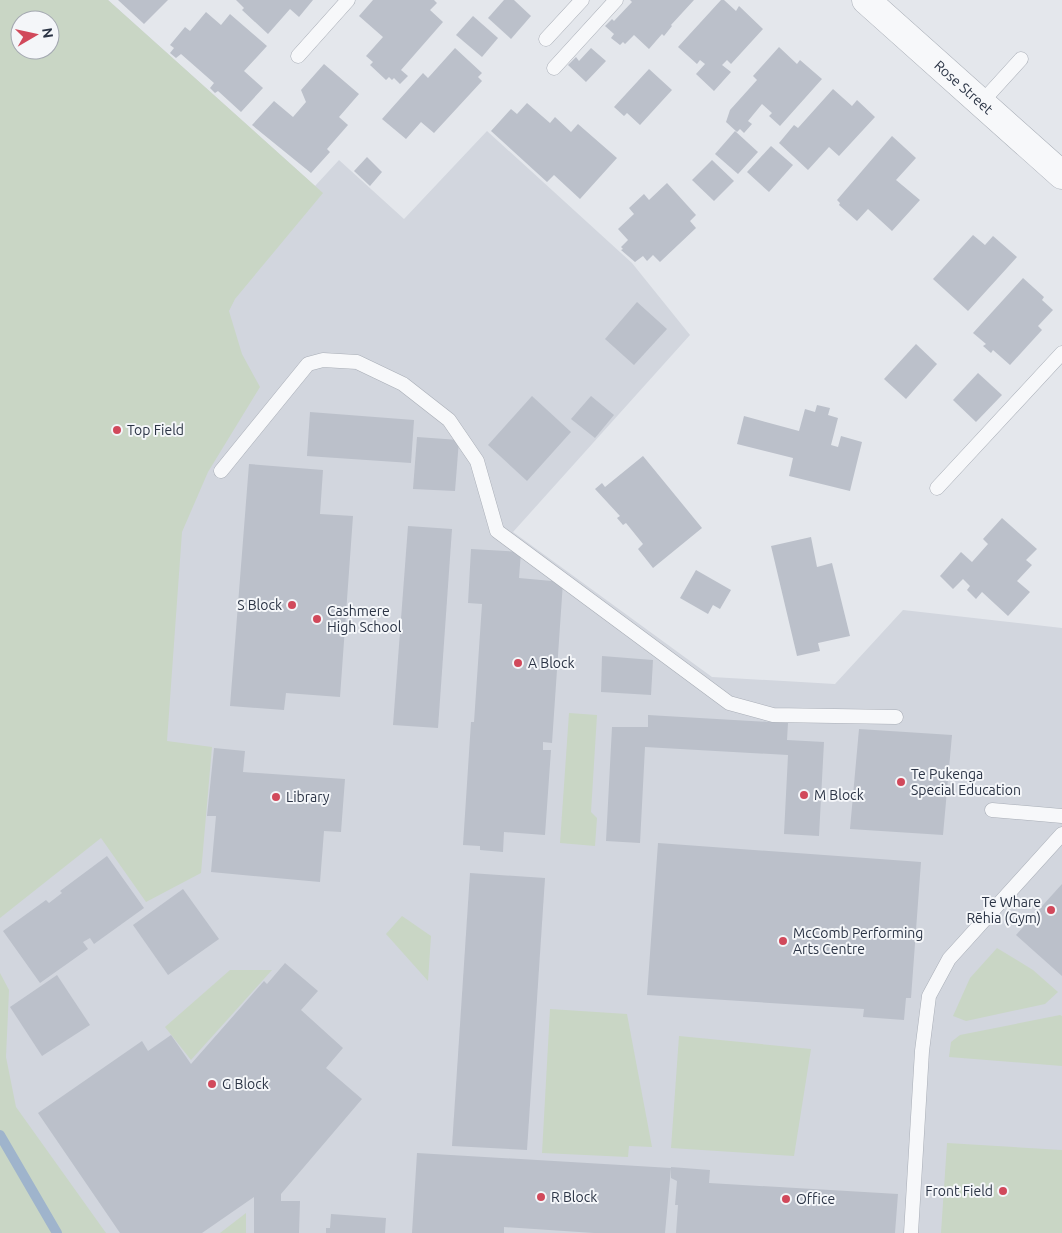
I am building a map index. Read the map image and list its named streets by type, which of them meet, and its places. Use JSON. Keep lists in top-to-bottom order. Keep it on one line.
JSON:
{"streets":{"street":["Rose Street"]},"places":["Top Field","S Block","Cashmere High School","A Block","Te Pukenga Special Education","M Block","Library","Te Whare Rēhia (Gym)","McComb Performing Arts Centre","G Block","Front Field","R Block","Office"],"north":"right"}
